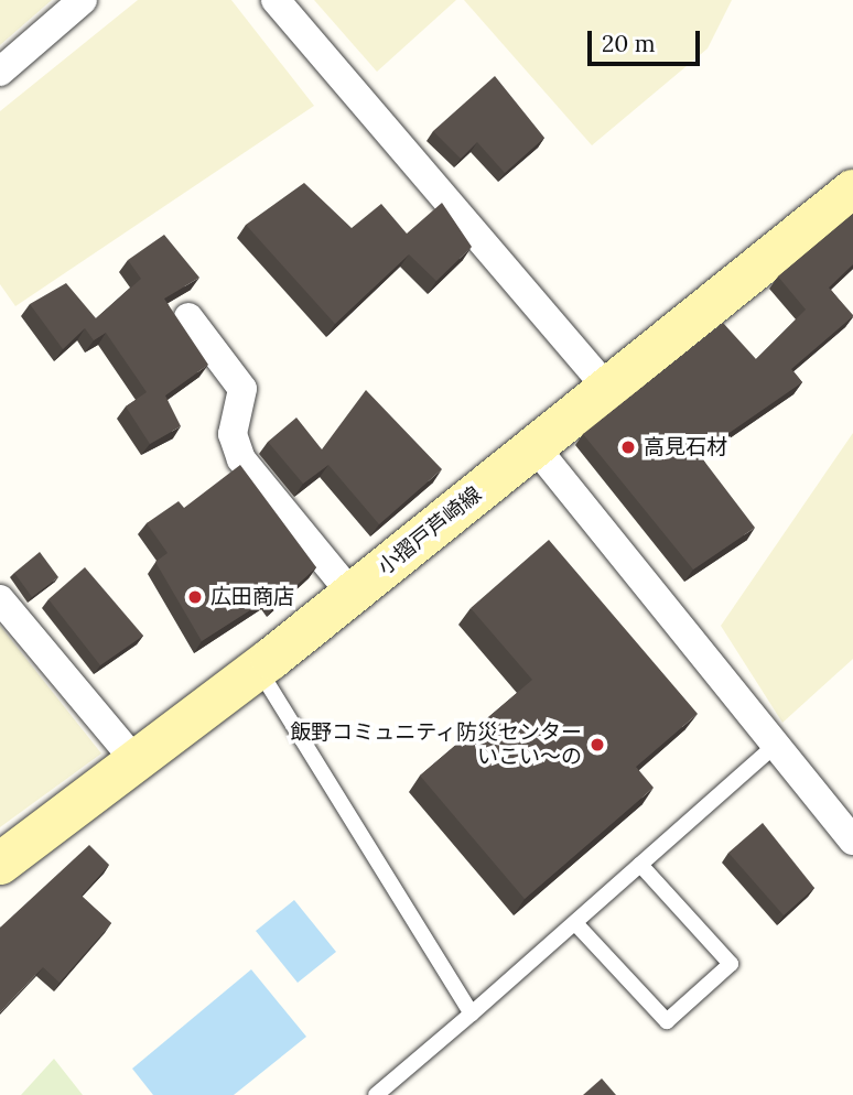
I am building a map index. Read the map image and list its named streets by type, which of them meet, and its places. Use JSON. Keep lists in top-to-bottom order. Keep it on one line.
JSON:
{"streets":{"main road":["小摺戸芦崎線"]},"places":["高見石材","広田商店","飯野コミュニティ防災センター いこい～の"],"scale_bar":"20 m"}
